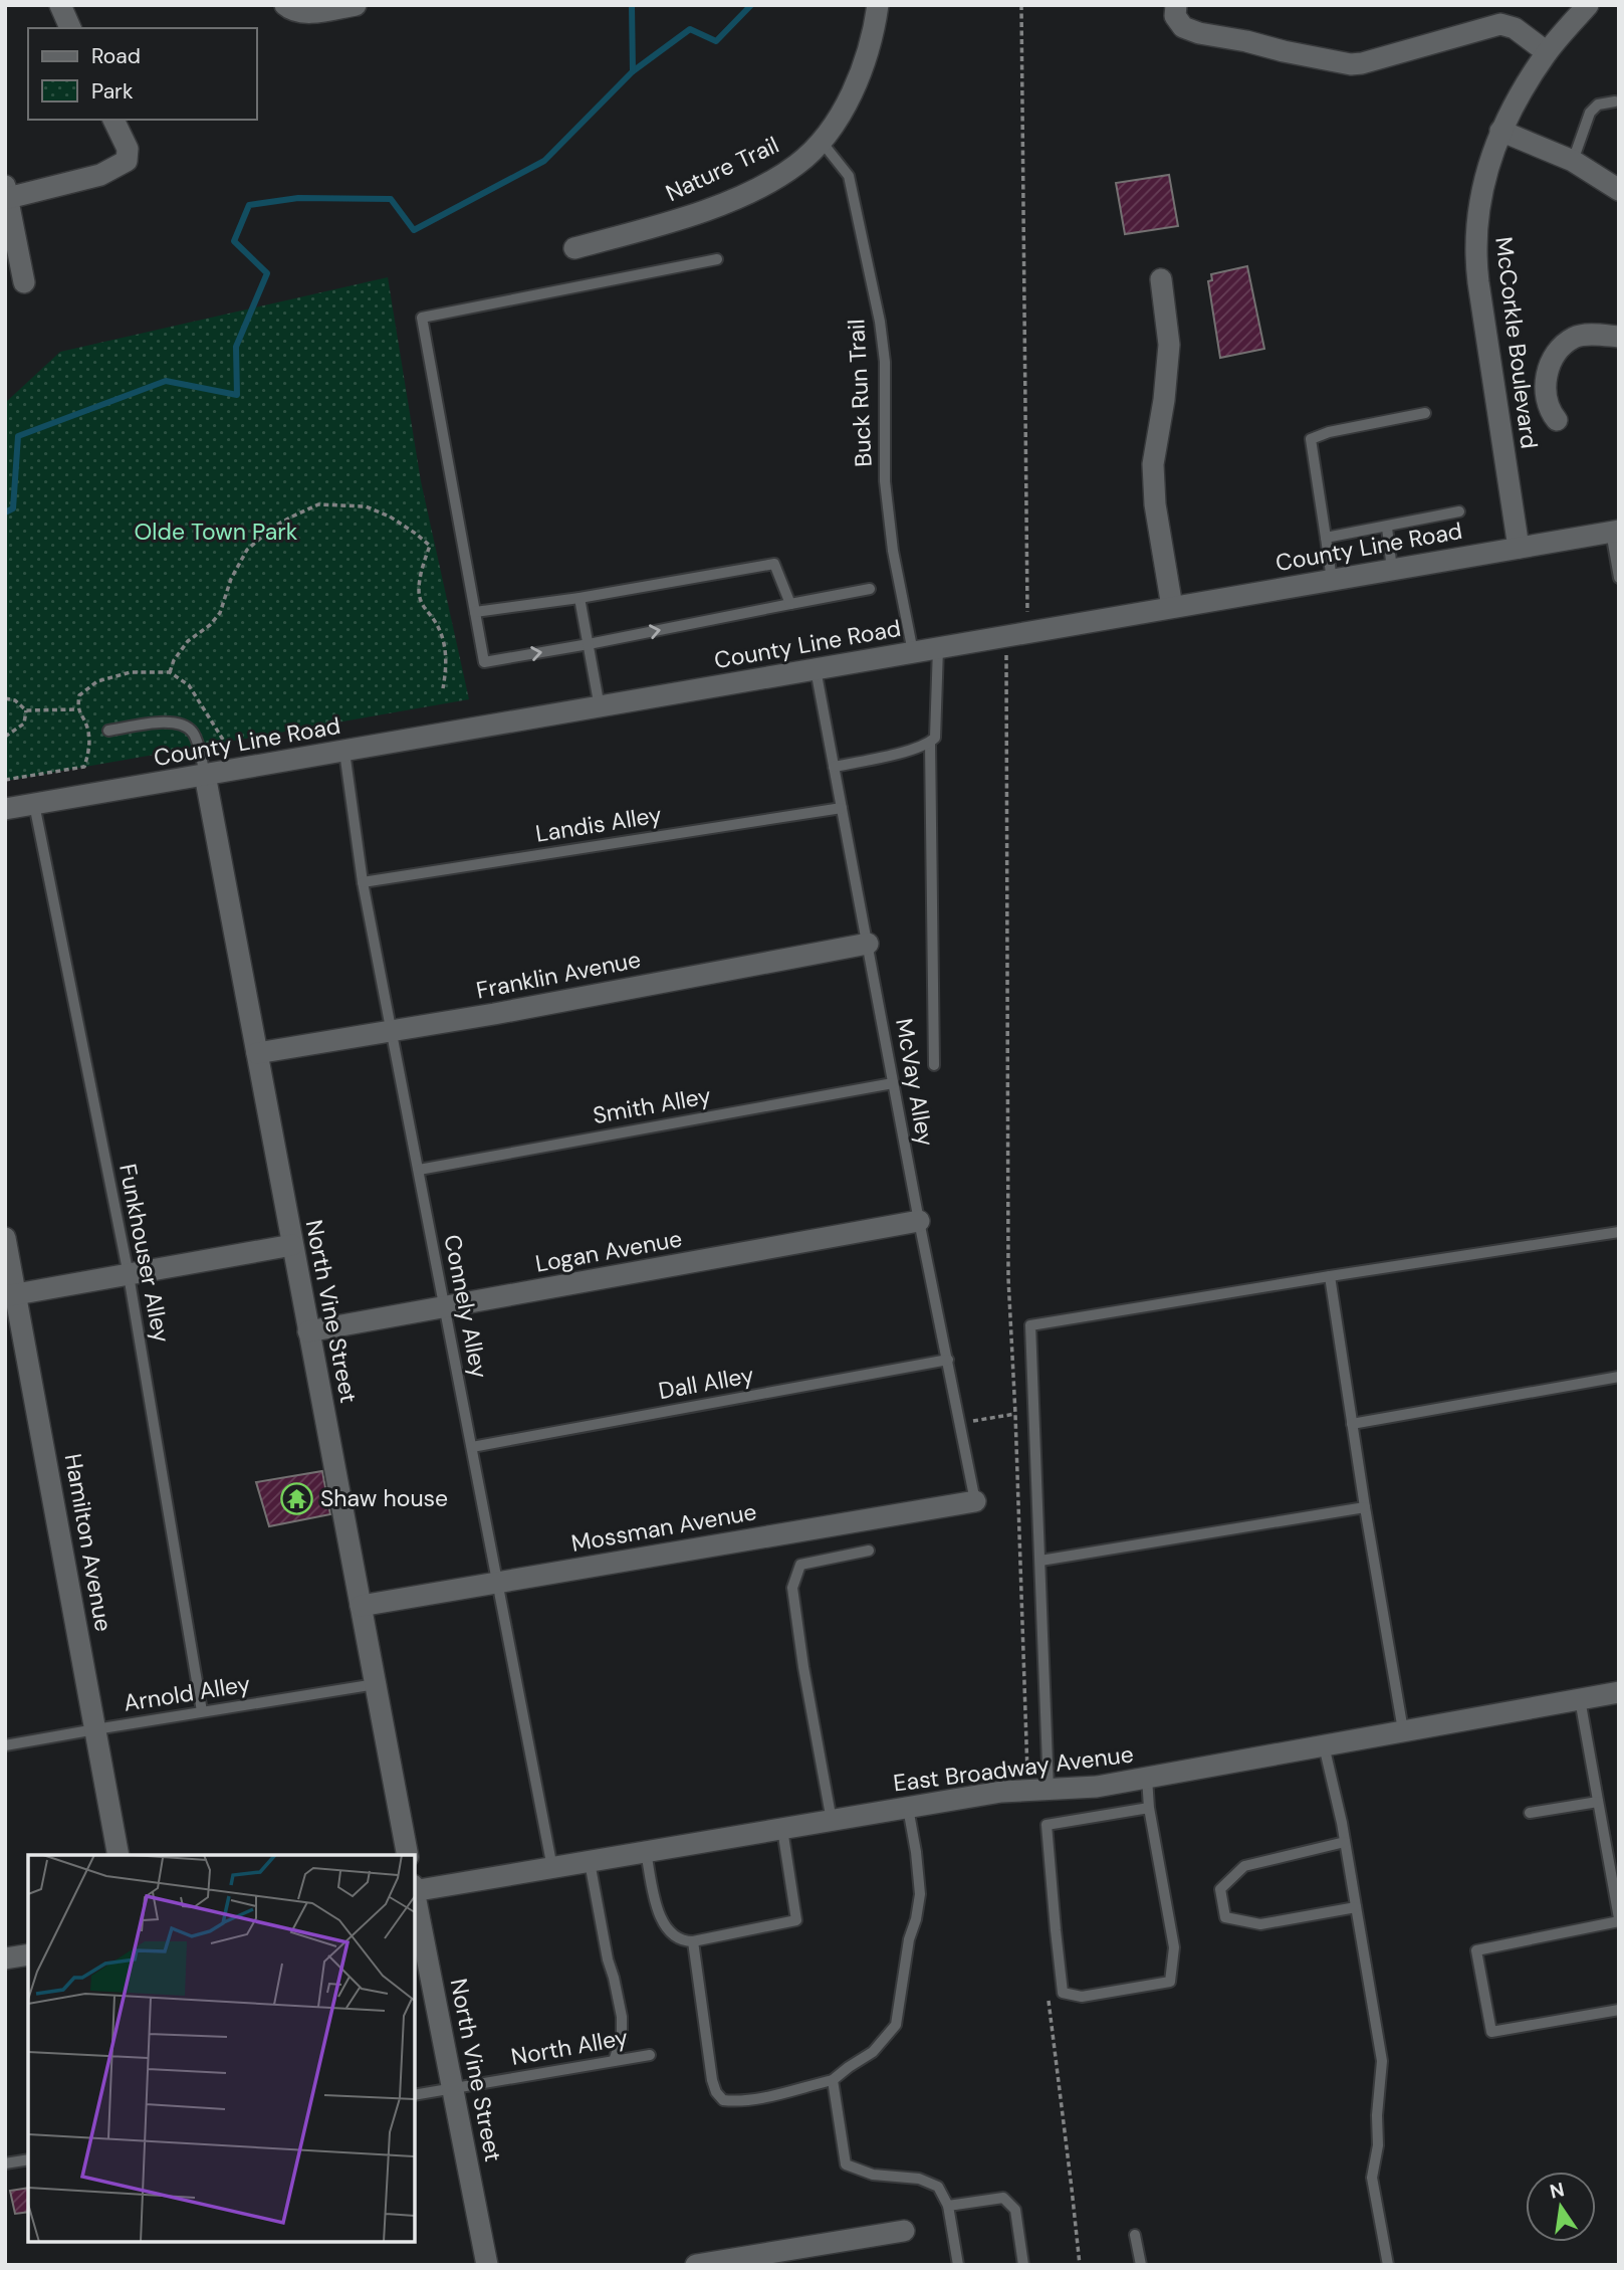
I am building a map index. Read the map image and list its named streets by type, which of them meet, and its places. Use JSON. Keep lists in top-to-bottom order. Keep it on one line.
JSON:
{"streets":{"street":["Nature Trail","McCorkle Boulevard","County Line Road","Franklin Avenue","Logan Avenue","North Vine Street","Mossman Avenue","Hamilton Avenue","East Broadway Avenue"],"lane":["Buck Run Trail","Landis Alley","McVay Alley","Smith Alley","Funkhouser Alley","Connely Alley","Dall Alley","Arnold Alley","North Alley"]},"crossings":[["Nature Trail","Buck Run Trail"],["McCorkle Boulevard","County Line Road"],["Buck Run Trail","County Line Road"],["County Line Road","McVay Alley"],["County Line Road","Funkhouser Alley"],["County Line Road","Connely Alley"],["County Line Road","North Vine Street"],["Landis Alley","McVay Alley"],["Landis Alley","Connely Alley"],["Franklin Avenue","McVay Alley"],["Franklin Avenue","Connely Alley"],["Franklin Avenue","North Vine Street"],["McVay Alley","Smith Alley"],["McVay Alley","Logan Avenue"],["McVay Alley","Dall Alley"],["McVay Alley","Mossman Avenue"],["Smith Alley","Connely Alley"],["Logan Avenue","Connely Alley"],["Logan Avenue","North Vine Street"],["Funkhouser Alley","Arnold Alley"],["Connely Alley","Dall Alley"],["Connely Alley","Mossman Avenue"],["Connely Alley","East Broadway Avenue"],["North Vine Street","Mossman Avenue"],["North Vine Street","Arnold Alley"],["North Vine Street","North Alley"],["Hamilton Avenue","Arnold Alley"]],"parks":["Olde Town Park"],"places":{"temple":["Shaw house"]},"legend":["Road","Park"],"north":"top"}
